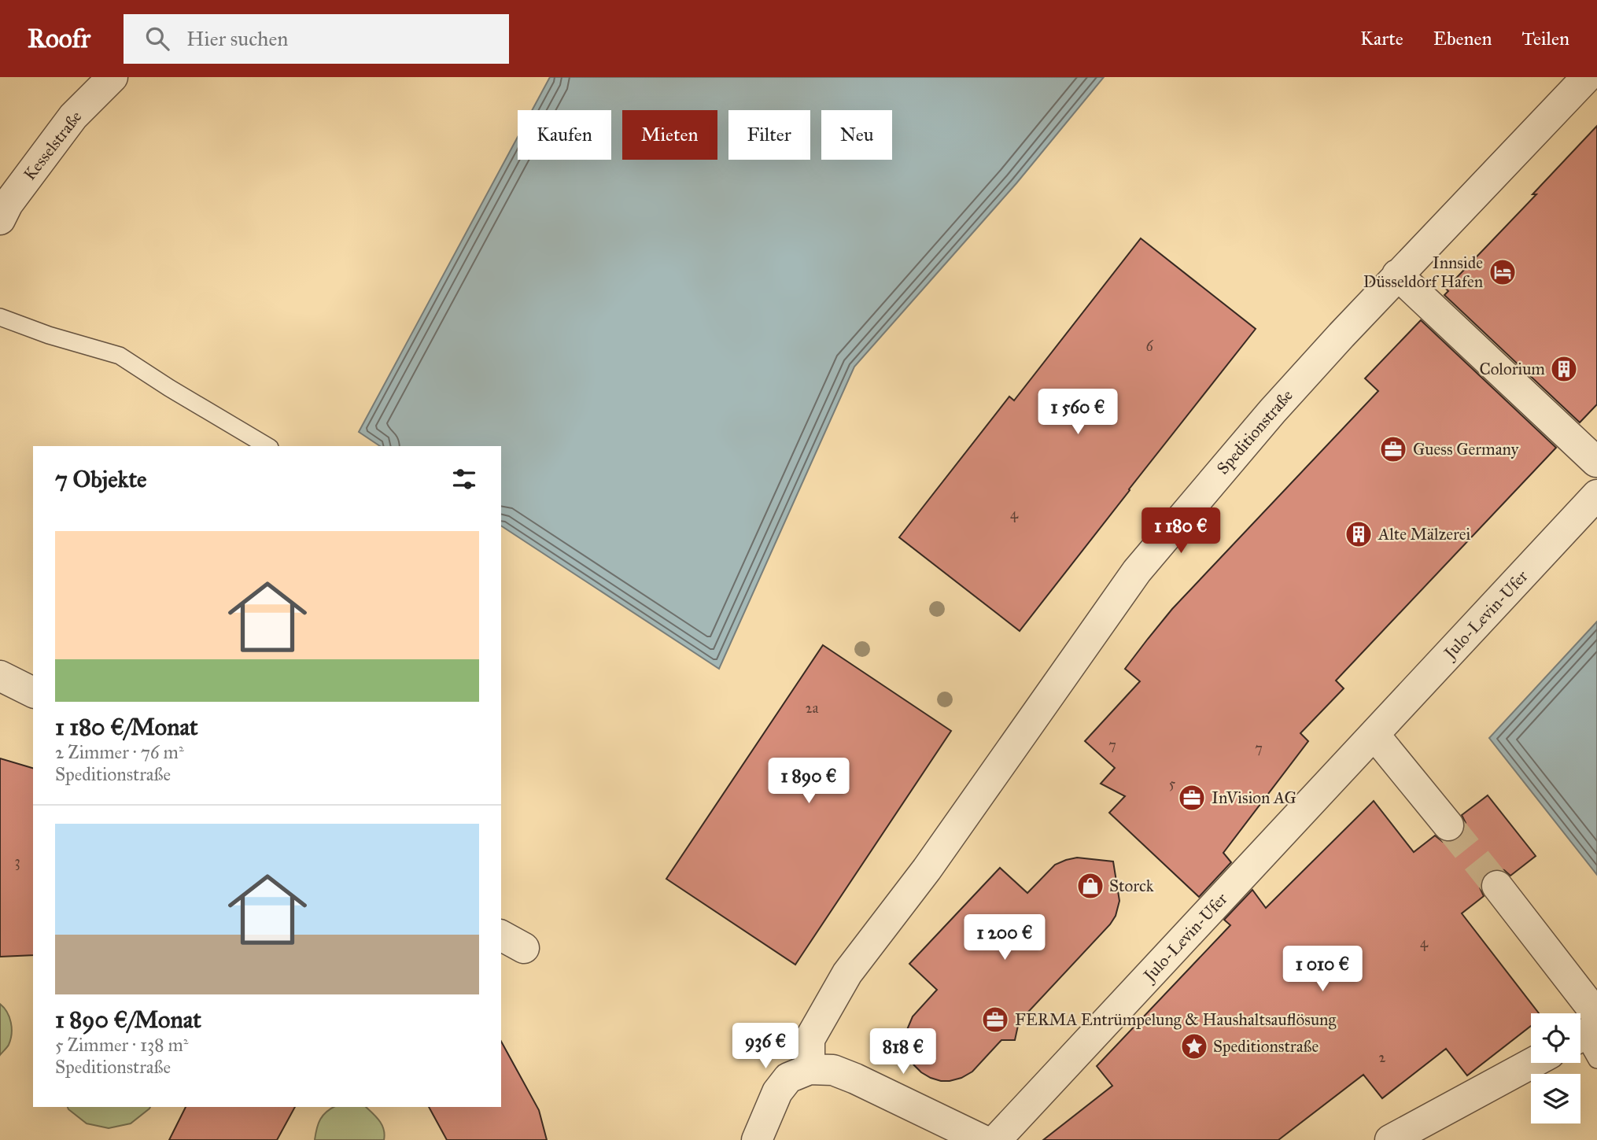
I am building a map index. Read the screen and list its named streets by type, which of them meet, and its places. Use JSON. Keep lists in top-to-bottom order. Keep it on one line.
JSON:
{"streets":{"street":["Kesselstraße","Speditionstraße","Julo-Levin-Ufer"]},"places":{"hotel":["Innside Düsseldorf Hafen"],"building":["Colorium","Alte Mälzerei"],"office":["Guess Germany","InVision AG","FERMA Entrümpelung & Haushaltsauflösung"],"shop":["Storck"],"place":["Speditionstraße"]},"house_numbers":["6","4","2a","7","7","5","3","4","2"],"page":{"header":"Roofr","search":"Hier suchen","nav":["Karte","Ebenen","Teilen"],"chip":["Kaufen","Mieten","Filter","Neu"],"price":["1 560 €","1 180 €","1 890 €","1 200 €","1 010 €","936 €","818 €"],"heading":"7 Objekte","list":[{"name":"1 180 €/Monat","note":"2 Zimmer · 76 m² · Speditionstraße"},{"name":"1 890 €/Monat","note":"5 Zimmer · 138 m² · Speditionstraße"}]}}
